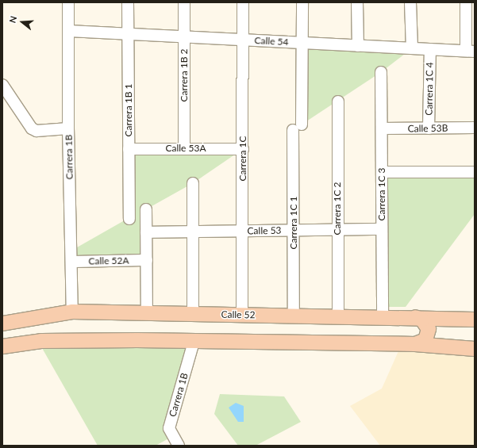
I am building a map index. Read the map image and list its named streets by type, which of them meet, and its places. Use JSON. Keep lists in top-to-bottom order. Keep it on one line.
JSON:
{"streets":{"main road":["Calle 52"],"street":["Calle 54","Carrera 1B 2","Carrera 1C 4","Carrera 1B 1","Calle 53B","Calle 53A","Carrera 1B","Carrera 1C","Carrera 1C 3","Carrera 1C 2","Carrera 1C 1","Calle 53","Calle 52A"]},"crossings":[["Calle 54","Carrera 1B 2"],["Calle 54","Carrera 1C 4"],["Calle 54","Carrera 1B 1"],["Calle 54","Carrera 1B"],["Calle 54","Carrera 1C"],["Calle 54","Carrera 1C 1"],["Carrera 1B 2","Calle 53A"],["Carrera 1C 4","Calle 53B"],["Carrera 1B 1","Calle 53A"],["Calle 53B","Carrera 1C 3"],["Calle 53A","Carrera 1C"],["Carrera 1B","Calle 52A"],["Carrera 1B","Calle 52"],["Carrera 1C","Calle 53"],["Carrera 1C","Calle 52"],["Carrera 1C 3","Calle 53"],["Carrera 1C 3","Calle 52"],["Carrera 1C 2","Calle 53"],["Carrera 1C 2","Calle 52"],["Carrera 1C 1","Calle 53"],["Carrera 1C 1","Calle 52"]],"north":"left"}
